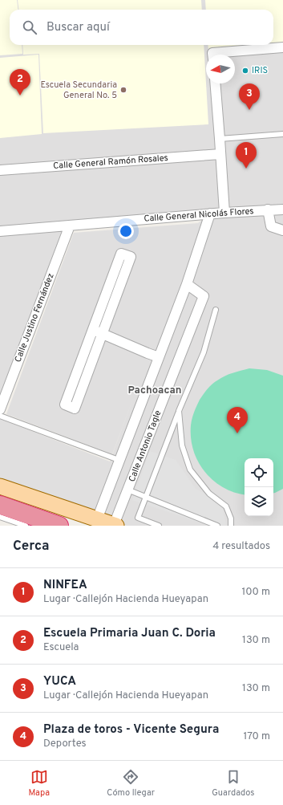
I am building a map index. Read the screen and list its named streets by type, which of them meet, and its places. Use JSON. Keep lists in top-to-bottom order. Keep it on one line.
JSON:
{"streets":{"street":["Calle General Ramón Rosales","Calle General Nicolás Flores","Calle Justino Fernández","Calle Antonio Tagle"]},"crossings":[["Calle General Nicolás Flores","Calle Justino Fernández"]],"districts":["Pachoacan"],"places":["IRIS","Escuela Secundaria General No. 5"],"north":"left","page":{"search":"Buscar aquí","pins":["2","3","1","4"],"heading":["Cerca","4 resultados"],"list":[{"mark":"1","name":"NINFEA","note":"Lugar · Callejón Hacienda Hueyapan","value":"100 m"},{"mark":"2","name":"Escuela Primaria Juan C. Doria","note":"Escuela","value":"130 m"},{"mark":"3","name":"YUCA","note":"Lugar · Callejón Hacienda Hueyapan","value":"130 m"},{"mark":"4","name":"Plaza de toros - Vicente Segura","note":"Deportes","value":"170 m"}],"nav":["Mapa","Cómo llegar","Guardados"]}}
